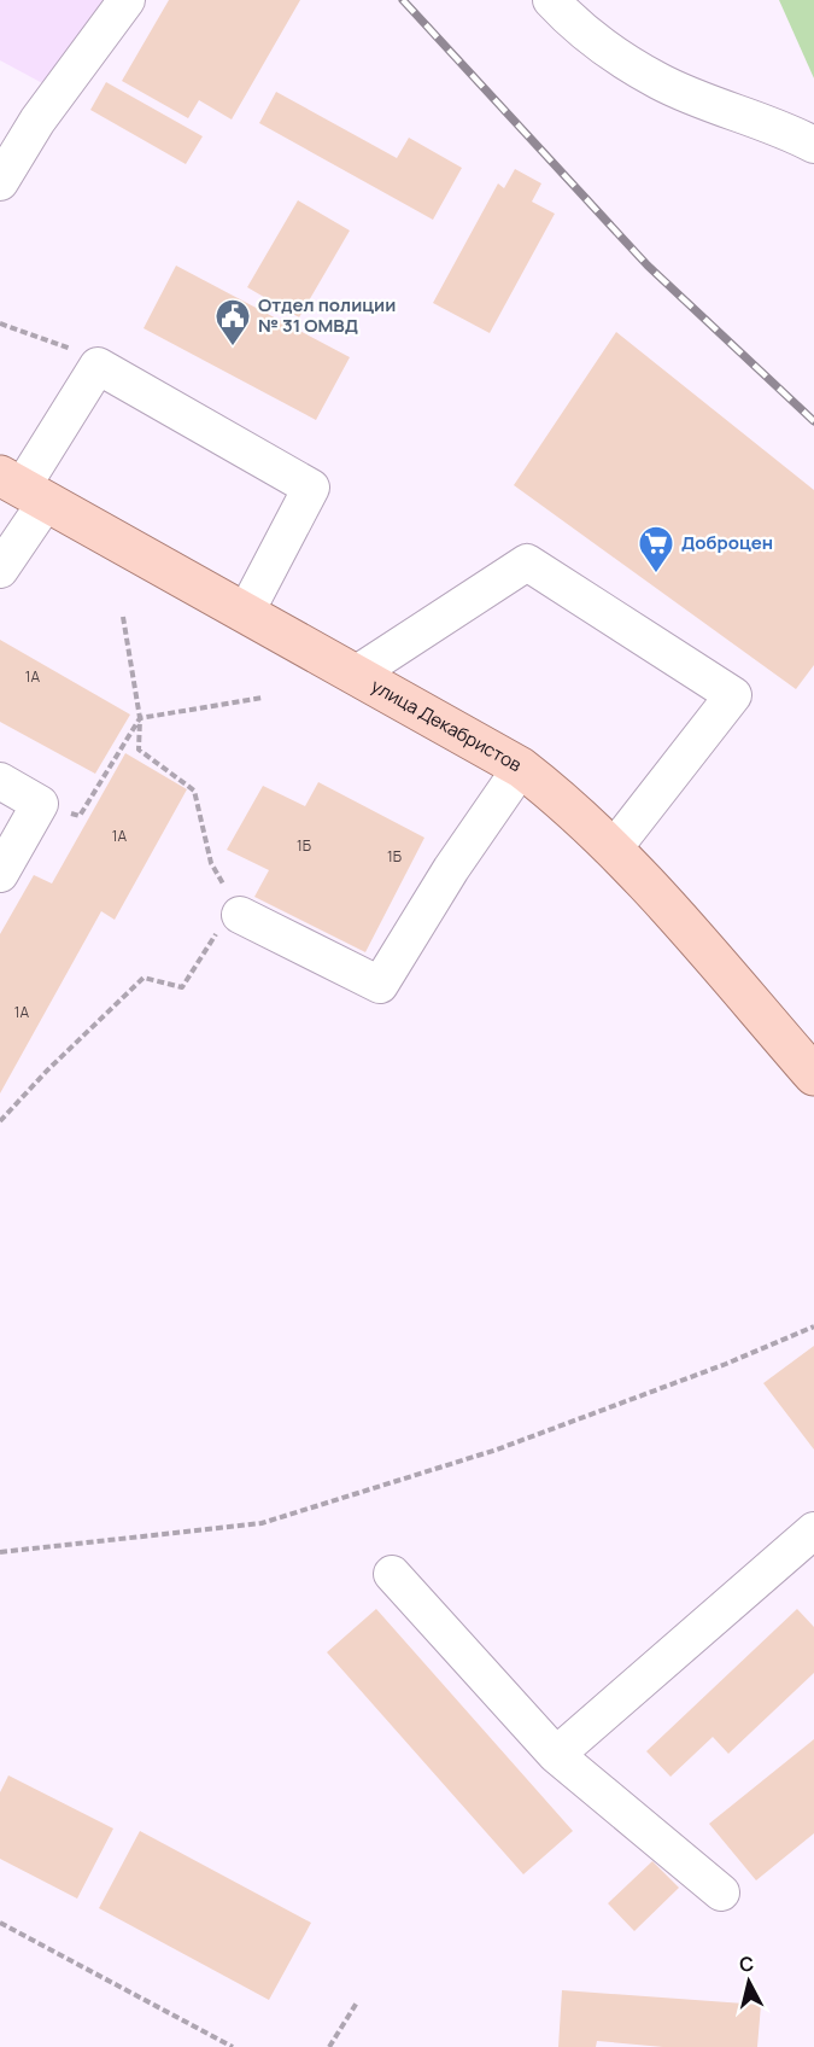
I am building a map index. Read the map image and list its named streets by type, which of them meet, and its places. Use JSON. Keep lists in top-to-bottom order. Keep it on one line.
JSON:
{"streets":{"main road":["улица Декабристов"]},"places":{"public building":["Отдел полиции № 31 ОМВД"],"supermarket":["Доброцен"]},"house_numbers":["1А","1А","1Б","1Б","1А"],"north":"top"}
